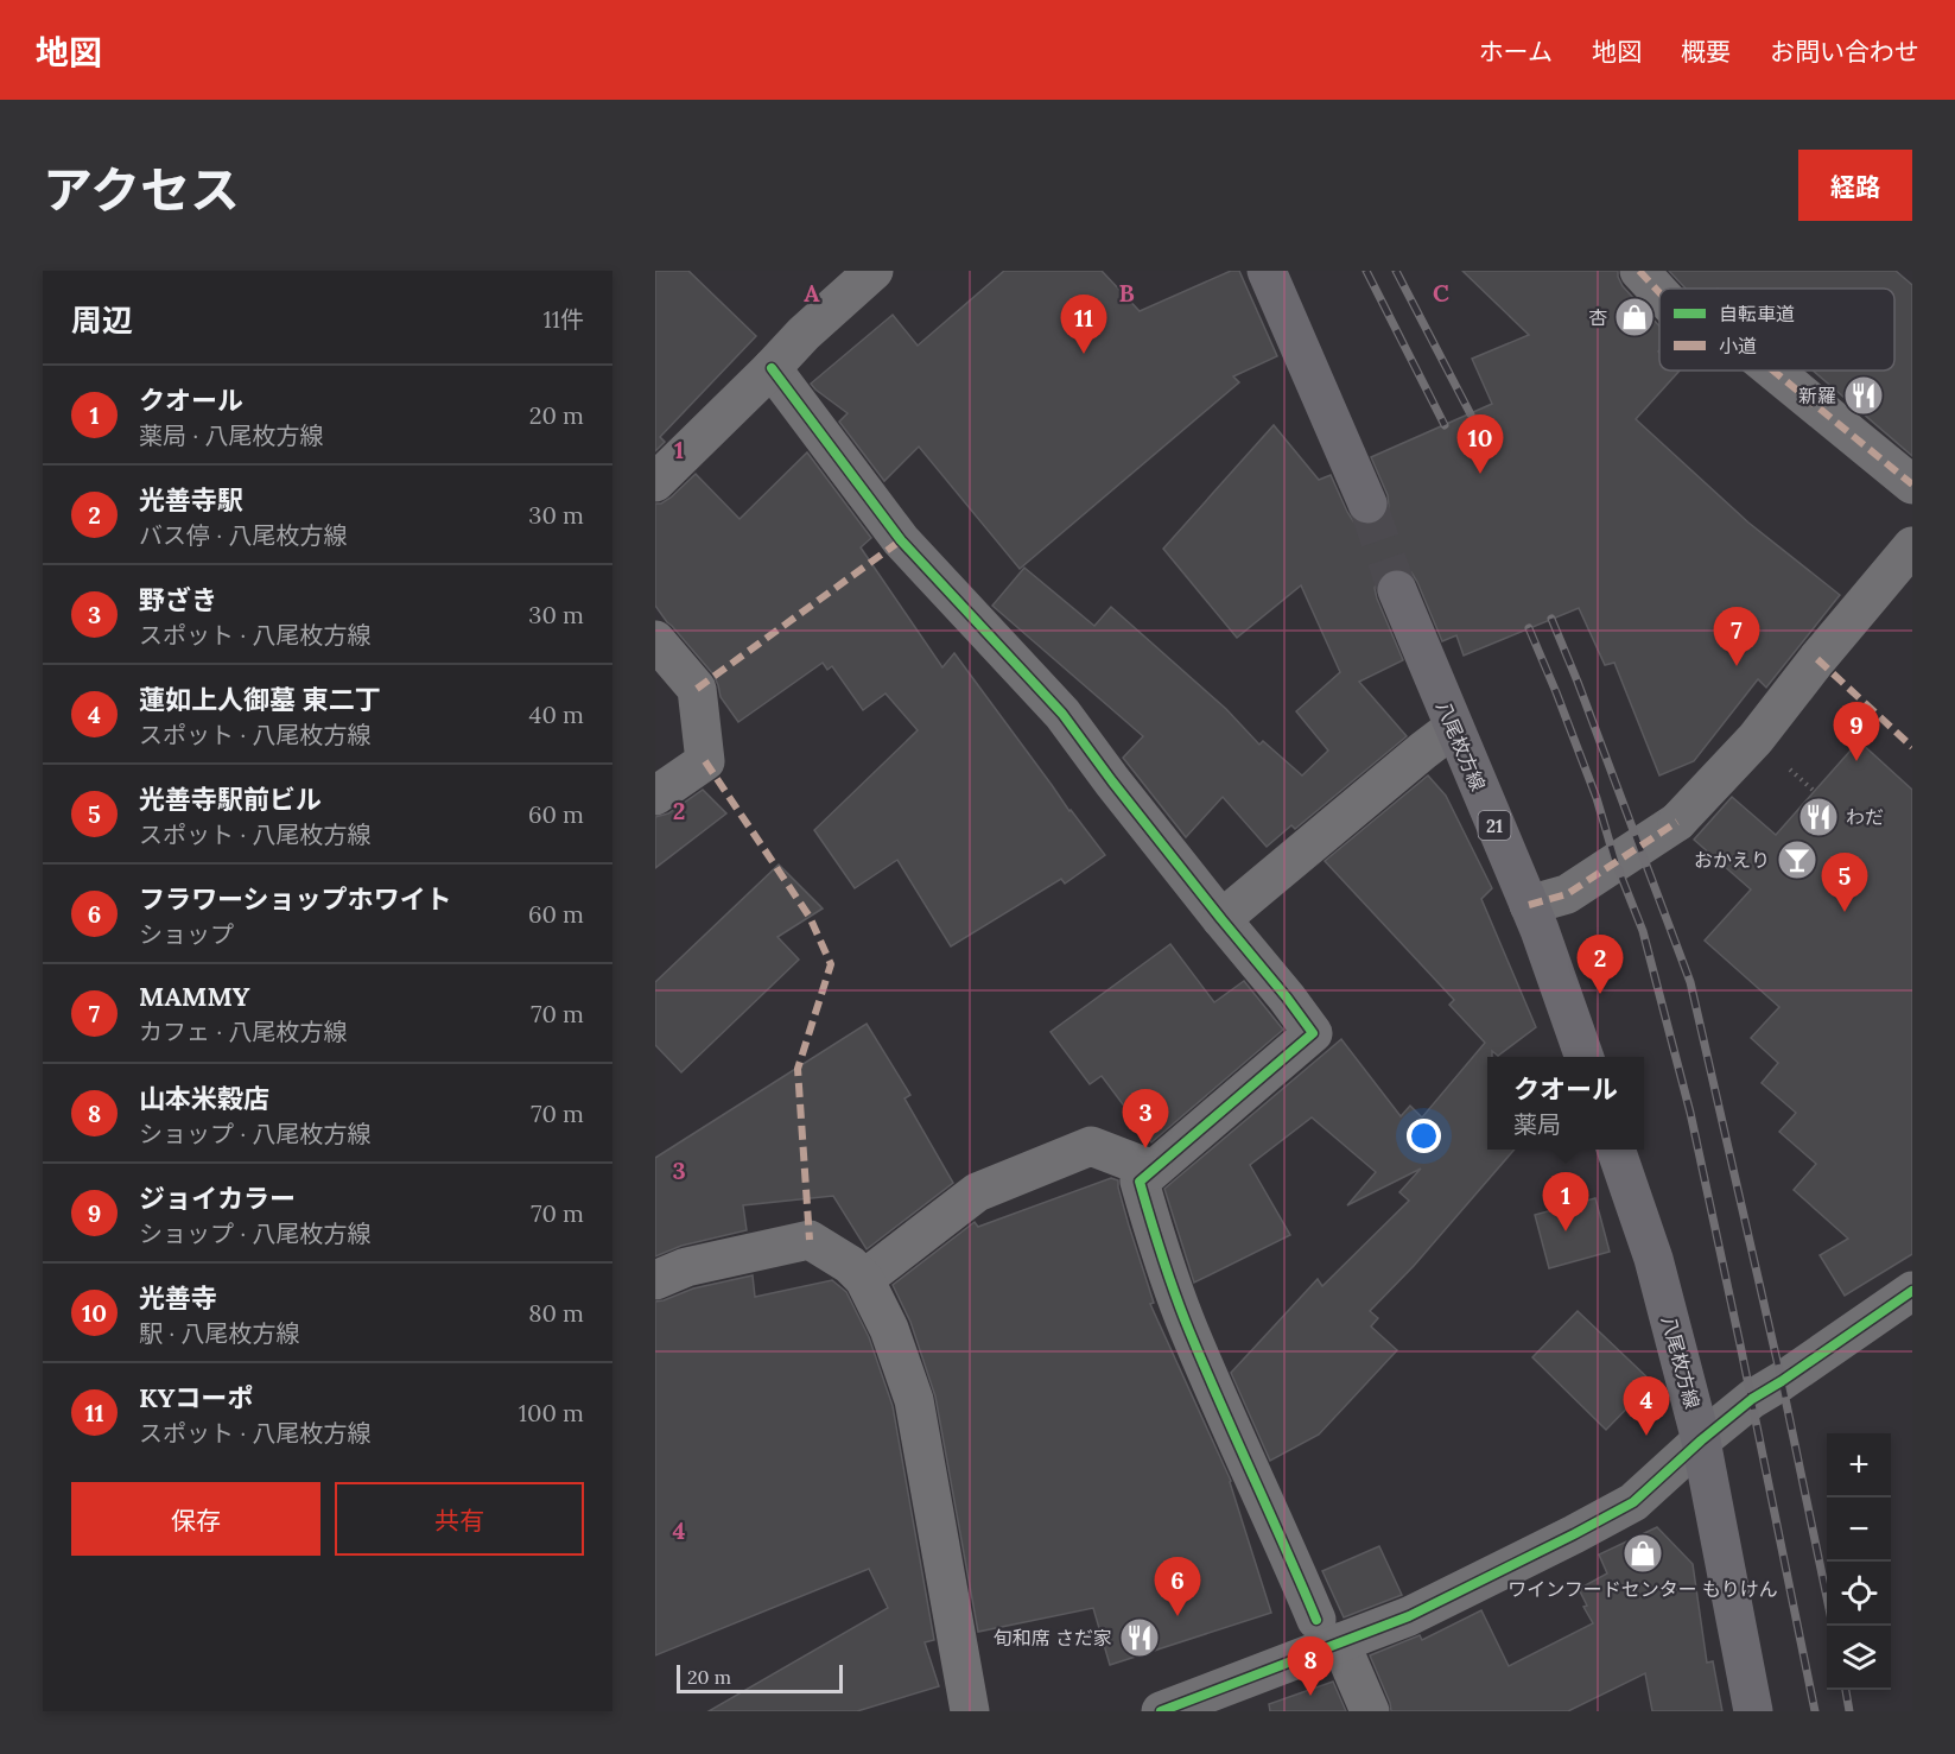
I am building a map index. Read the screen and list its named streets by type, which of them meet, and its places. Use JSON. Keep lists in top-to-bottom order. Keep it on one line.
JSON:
{"streets":{"main road":["八尾枚方線","21"]},"places":{"shop":["杏","ワインフードセンター もりけん"],"restaurant":["新羅","わだ","旬和席 さだ家"],"bar":["おかえり"]},"legend":["自転車道","小道"],"scale_bar":"20 m","page":{"header":"地図","nav":["ホーム","地図","概要","お問い合わせ"],"title":"アクセス","buttons":["経路",["保存","共有"]],"heading":["周辺","11件"],"pins":["11","10","7","9","5","2","3","1","4","6","8"],"list":[{"mark":"1","name":"クオール","note":"薬局 · 八尾枚方線","value":"20 m"},{"mark":"2","name":"光善寺駅","note":"バス停 · 八尾枚方線","value":"30 m"},{"mark":"3","name":"野ざき","note":"スポット · 八尾枚方線","value":"30 m"},{"mark":"4","name":"蓮如上人御墓 東二丁","note":"スポット · 八尾枚方線","value":"40 m"},{"mark":"5","name":"光善寺駅前ビル","note":"スポット · 八尾枚方線","value":"60 m"},{"mark":"6","name":"フラワーショップホワイト","note":"ショップ","value":"60 m"},{"mark":"7","name":"MAMMY","note":"カフェ · 八尾枚方線","value":"70 m"},{"mark":"8","name":"山本米穀店","note":"ショップ · 八尾枚方線","value":"70 m"},{"mark":"9","name":"ジョイカラー","note":"ショップ · 八尾枚方線","value":"70 m"},{"mark":"10","name":"光善寺","note":"駅 · 八尾枚方線","value":"80 m"},{"mark":"11","name":"KYコーポ","note":"スポット · 八尾枚方線","value":"100 m"}],"popup":["クオール","薬局"],"map_buttons":["+","−"],"scale":"20 m"},"grid":{"columns":["A","B","C"],"rows":["1","2","3","4"]}}
